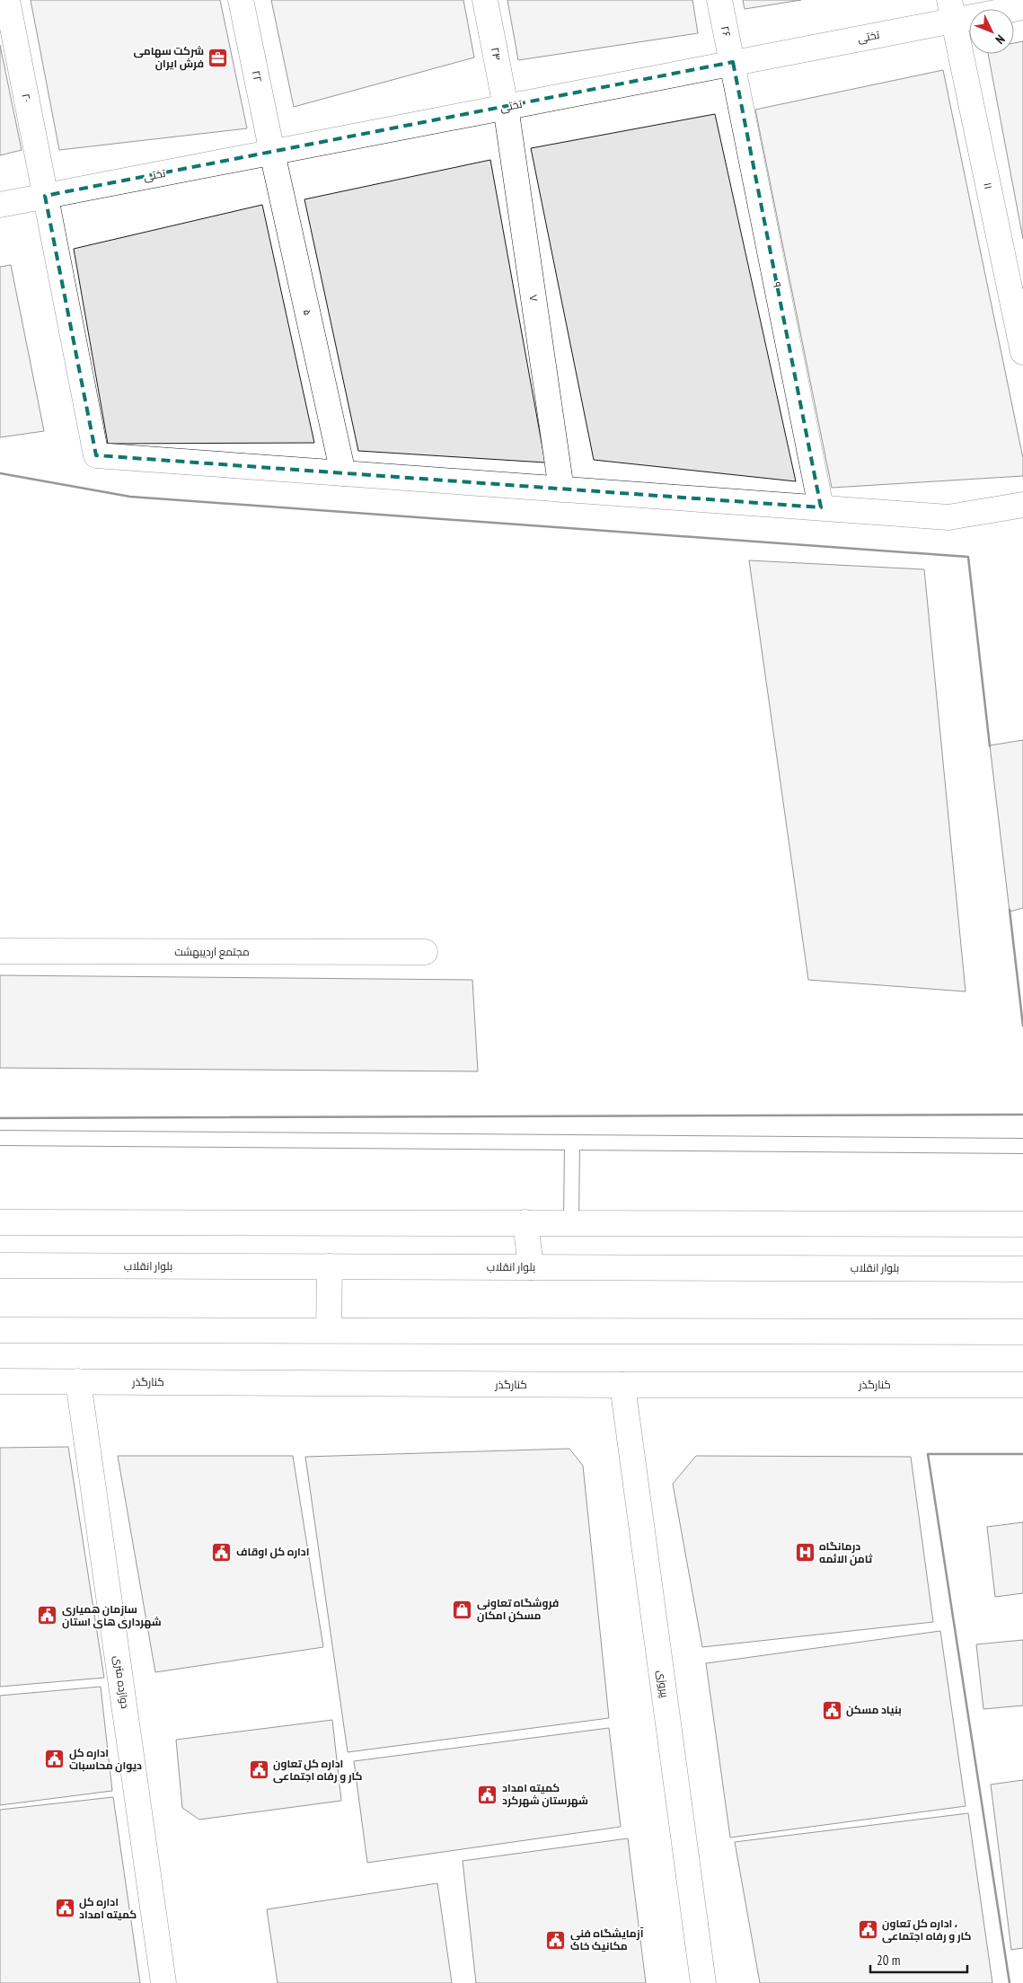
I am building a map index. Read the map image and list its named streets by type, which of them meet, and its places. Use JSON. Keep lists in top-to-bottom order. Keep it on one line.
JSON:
{"streets":{"street":["۲۶","تختی","۲۴","۲۲","۲۰","۱۱","۹","۷","۵","مجتمع اردیبهشت","بلوار انقلاب","کنارگذر","دوازده متری","پیروزی"]},"crossings":[["۲۶","تختی"],["۲۶","۹"],["تختی","۲۴"],["تختی","۲۲"],["تختی","۲۰"],["تختی","۱۱"],["تختی","۹"],["تختی","۷"],["تختی","۵"],["۲۴","۷"],["۲۲","۵"],["۲۰","۵"],["کنارگذر","دوازده متری"],["کنارگذر","پیروزی"]],"places":{"office":["شرکت سهامی فرش ایران"],"public building":["اداره کل اوقاف","سازمان همیاری شهرداری های استان","بنیاد مسکن","اداره کل دیوان محاسبات","اداره کل تعاون کار و رفاه اجتماعی","کمیته امداد شهرستان شهرکرد","اداره کل کمیته امداد","اداره کل تعاون ، کار و رفاه اجتماعی","آزمایشگاه فنی مکانیک خاک"],"hospital":["درمانگاه ثامن الائمه"],"shop":["فروشگاه تعاونی مسکن امکان"]},"scale_bar":"20 m","north":"bottom right"}
